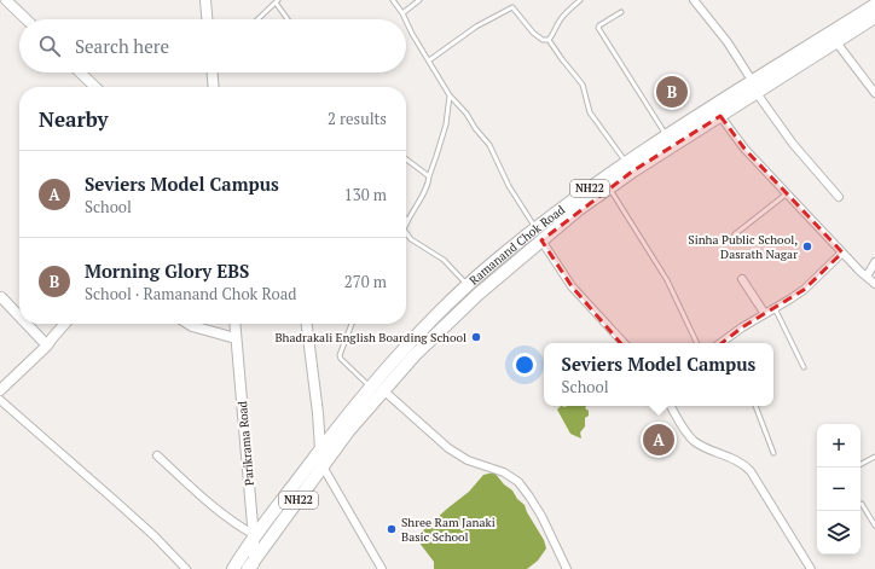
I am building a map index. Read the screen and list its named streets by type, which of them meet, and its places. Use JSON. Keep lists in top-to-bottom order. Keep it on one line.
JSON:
{"streets":{"highway":["NH22","Ramanand Chok Road"],"street":["Parikrama Road"]},"crossings":[["Ramanand Chok Road","Parikrama Road"]],"places":["Sinha Public School, Dasrath Nagar","Bhadrakali English Boarding School","Shree Ram Janaki Basic School"],"page":{"search":"Search here","pins":["B","A"],"heading":["Nearby","2 results"],"list":[{"mark":"A","name":"Seviers Model Campus","note":"School","value":"130 m"},{"mark":"B","name":"Morning Glory EBS","note":"School · Ramanand Chok Road","value":"270 m"}],"popup":["Seviers Model Campus","School"],"map_buttons":["+","−"]}}
